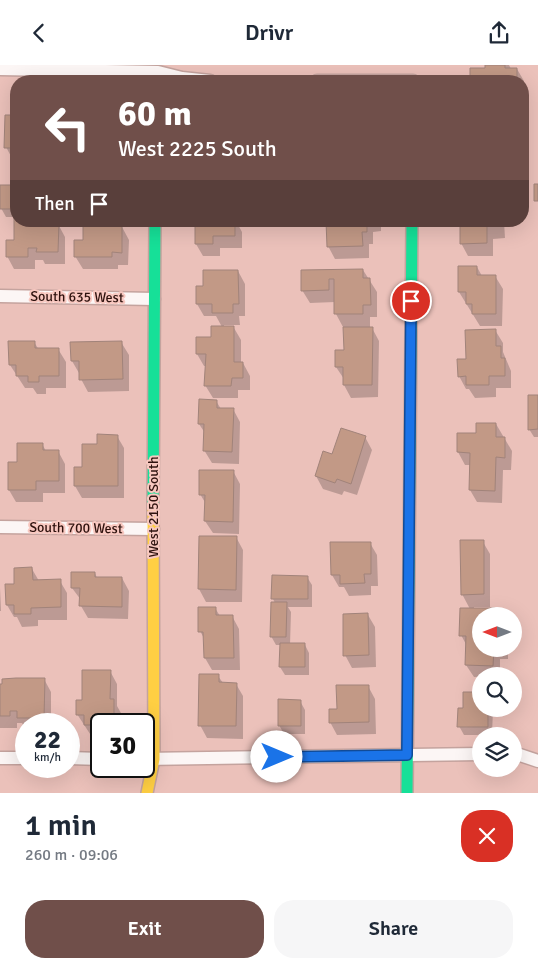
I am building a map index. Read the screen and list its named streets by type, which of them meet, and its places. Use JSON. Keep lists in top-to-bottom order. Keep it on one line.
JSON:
{"streets":{"street":["South 635 West","West 2150 South","South 700 West"]},"crossings":[["South 635 West","West 2150 South"],["West 2150 South","South 700 West"]],"north":"left","page":{"header":"Drivr","turn":["60 m","West 2225 South"],"then":"Then","speed":"22 km/h","limit":"30","heading":["1 min","260 m · 09:06"],"buttons":["Exit","Share"]}}
